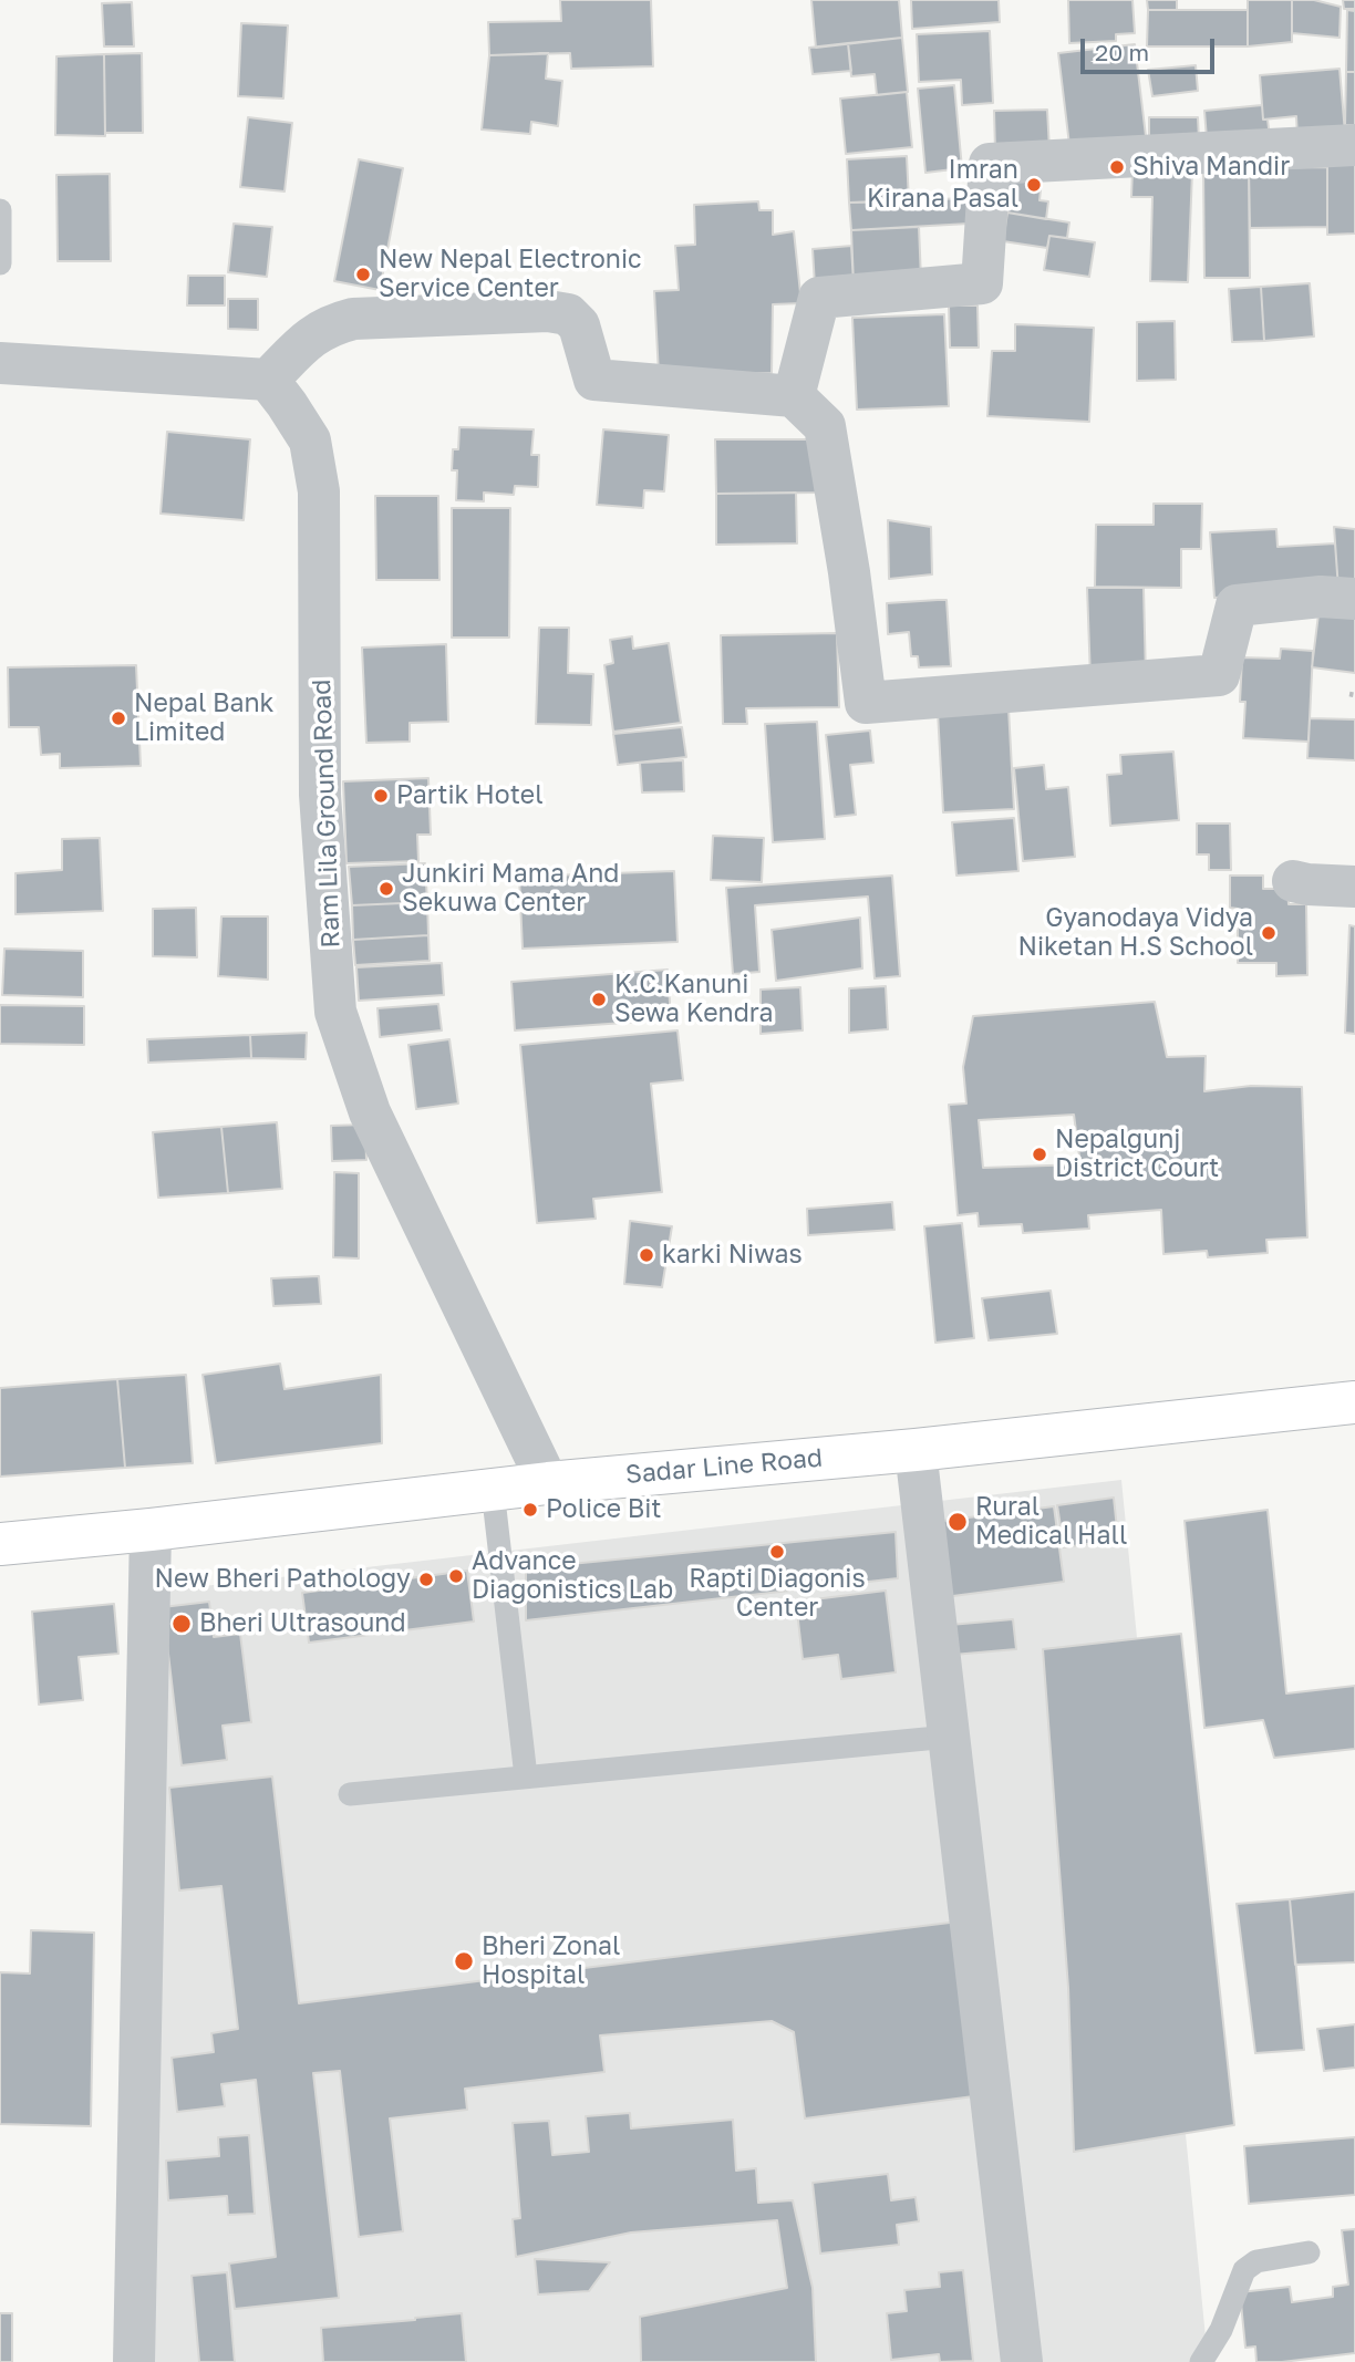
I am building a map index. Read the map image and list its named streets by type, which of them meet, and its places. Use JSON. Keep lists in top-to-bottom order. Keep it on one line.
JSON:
{"streets":{"main road":["Sadar Line Road"],"street":["Ram Lila Ground Road"]},"crossings":[["Ram Lila Ground Road","Sadar Line Road"]],"places":["Shiva Mandir","Imran Kirana Pasal","New Nepal Electronic Service Center","Nepal Bank Limited","Partik Hotel","Junkiri Mama And Sekuwa Center","Gyanodaya Vidya Niketan H.S School","K.C.Kanuni Sewa Kendra","Nepalgunj District Court","karki Niwas","Police Bit","Rural Medical Hall","Rapti Diagonis Center","Advance Diagonistics Lab","New Bheri Pathology","Bheri Ultrasound","Bheri Zonal Hospital"],"scale_bar":"20 m"}
